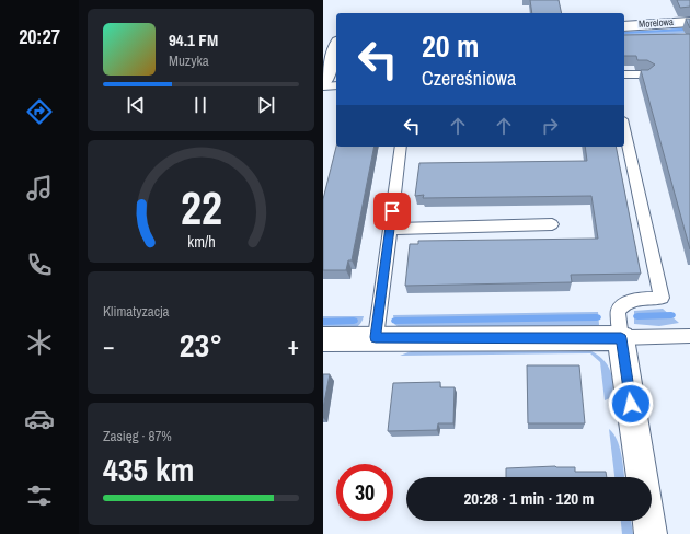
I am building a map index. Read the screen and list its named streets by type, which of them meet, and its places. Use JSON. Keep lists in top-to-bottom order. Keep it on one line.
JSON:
{"streets":{"street":["Morelowa"]},"page":{"tabs":"20:27","turn":["20 m","Czereśniowa"],"song":["94.1 FM","Muzyka"],"tile":["Klimatyzacja",["Zasięg · 87%","435 km"]],"heat":["−","23°","+"],"limit":"30","trip":"20:28 · 1 min · 120 m","gauge":["22","km/h"]}}
